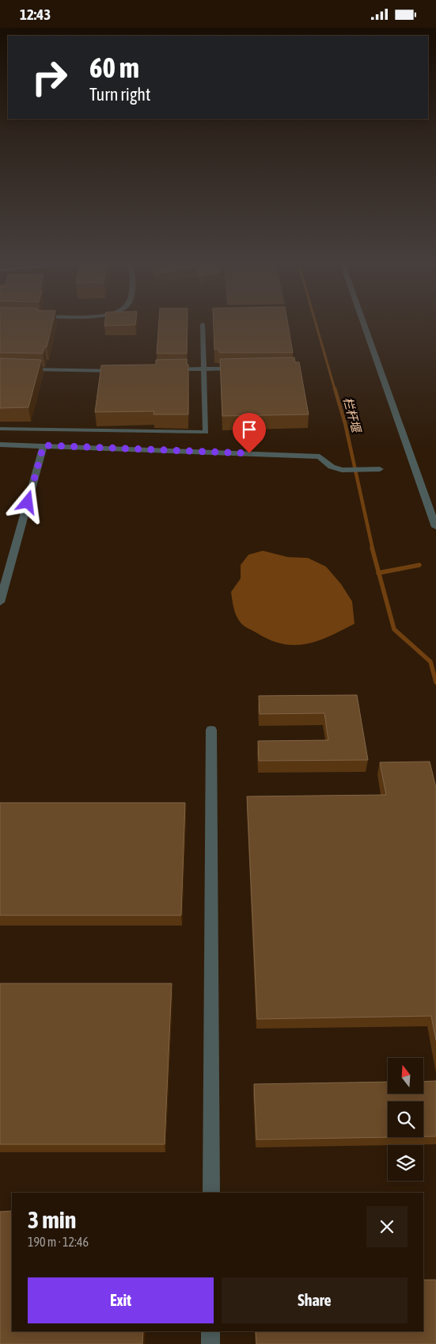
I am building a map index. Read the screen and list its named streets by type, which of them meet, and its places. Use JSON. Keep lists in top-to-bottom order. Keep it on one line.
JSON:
{"water":["栏杆堰"],"north":"top","page":{"status":"12:43","turn":["60 m","Turn right"],"heading":["3 min","190 m · 12:46"],"buttons":["Exit","Share"]}}
